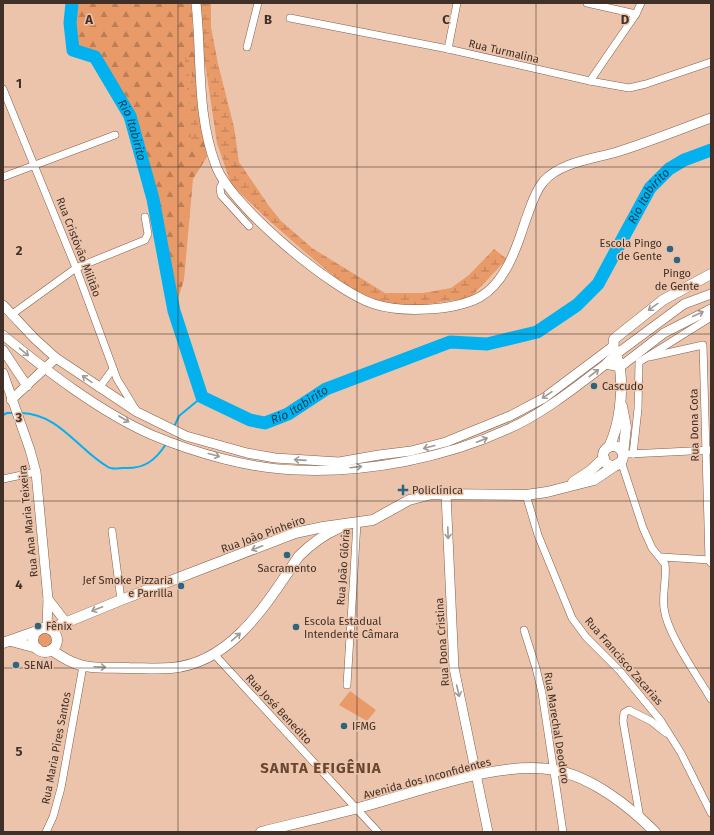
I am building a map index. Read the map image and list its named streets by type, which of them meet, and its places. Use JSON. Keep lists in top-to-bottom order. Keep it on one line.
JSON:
{"streets":{"main road":["Rua João Pinheiro","Avenida dos Inconfidentes"],"street":["Rua Turmalina","Rua Cristóvão Militão","Rua Dona Cota","Rua Ana Maria Teixeira","Rua João Glória","Rua Dona Cristina","Rua Francisco Zacarias","Rua José Benedito","Rua Marechal Deodoro","Rua Maria Pires Santos"]},"crossings":[["Rua Ana Maria Teixeira","Rua João Pinheiro"],["Rua João Pinheiro","Rua João Glória"],["Rua João Pinheiro","Rua Dona Cristina"],["Rua João Pinheiro","Rua Francisco Zacarias"],["Rua Dona Cristina","Avenida dos Inconfidentes"],["Rua José Benedito","Avenida dos Inconfidentes"],["Rua Marechal Deodoro","Avenida dos Inconfidentes"]],"one_way":["Rua Dona Cristina"],"districts":["SANTA EFIGÊNIA"],"water":["Rio Itabirito"],"places":{"other":["Escola Pingo de Gente","Pingo de Gente","Cascudo","Sacramento","Jef Smoke Pizzaria e Parrilla","Fênix","Escola Estadual Intendente Câmara","SENAI","IFMG"],"health":["Policlínica"]},"grid":{"columns":["A","B","C","D"],"rows":["1","2","3","4","5"]}}
